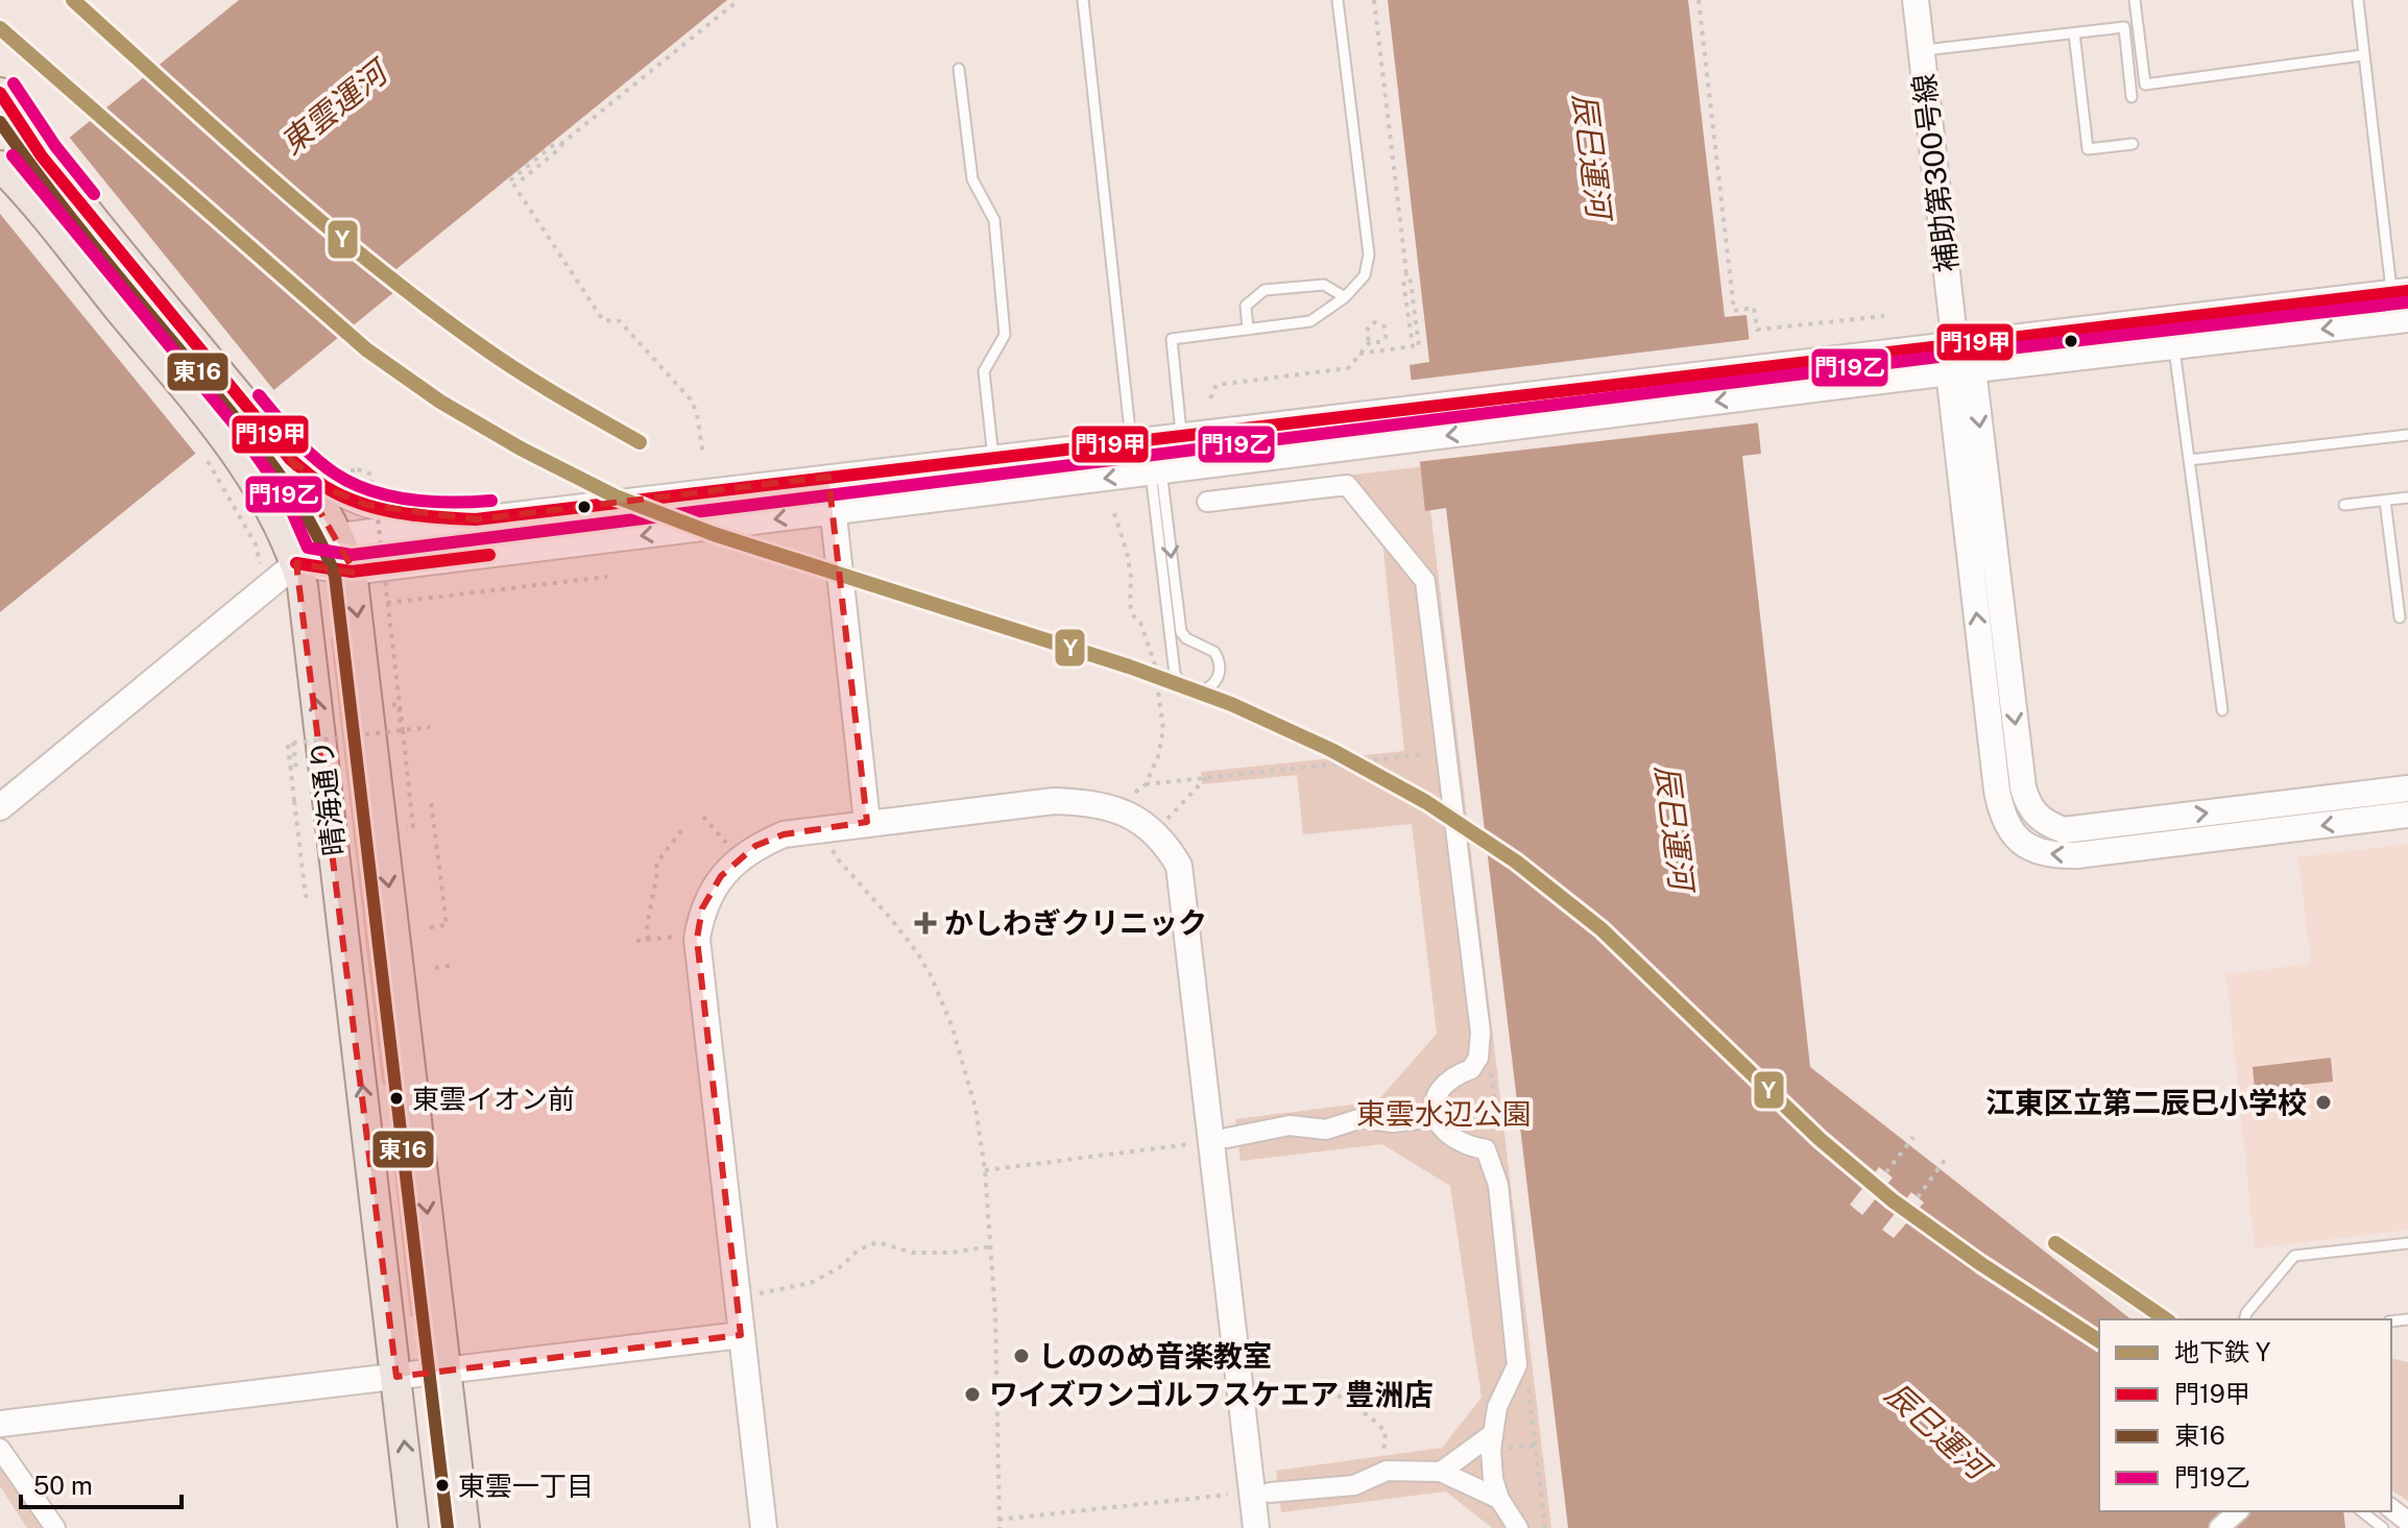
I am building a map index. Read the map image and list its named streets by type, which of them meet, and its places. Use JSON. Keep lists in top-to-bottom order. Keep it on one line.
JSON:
{"streets":{"main road":["晴海通り"],"street":["補助第300号線"]},"water":["東雲運河","辰巳運河"],"parks":["東雲水辺公園"],"places":{"health":["かしわぎクリニック"],"other":["東雲イオン前","江東区立第二辰巳小学校","しののめ音楽教室","ワイズワンゴルフスケエア 豊洲店","東雲一丁目"]},"lines":["metro line Y","transit line 門19乙","transit line 門19甲","transit line 東16"],"legend":["地下鉄 Y","門19甲","東16","門19乙"],"scale_bar":"50 m"}
